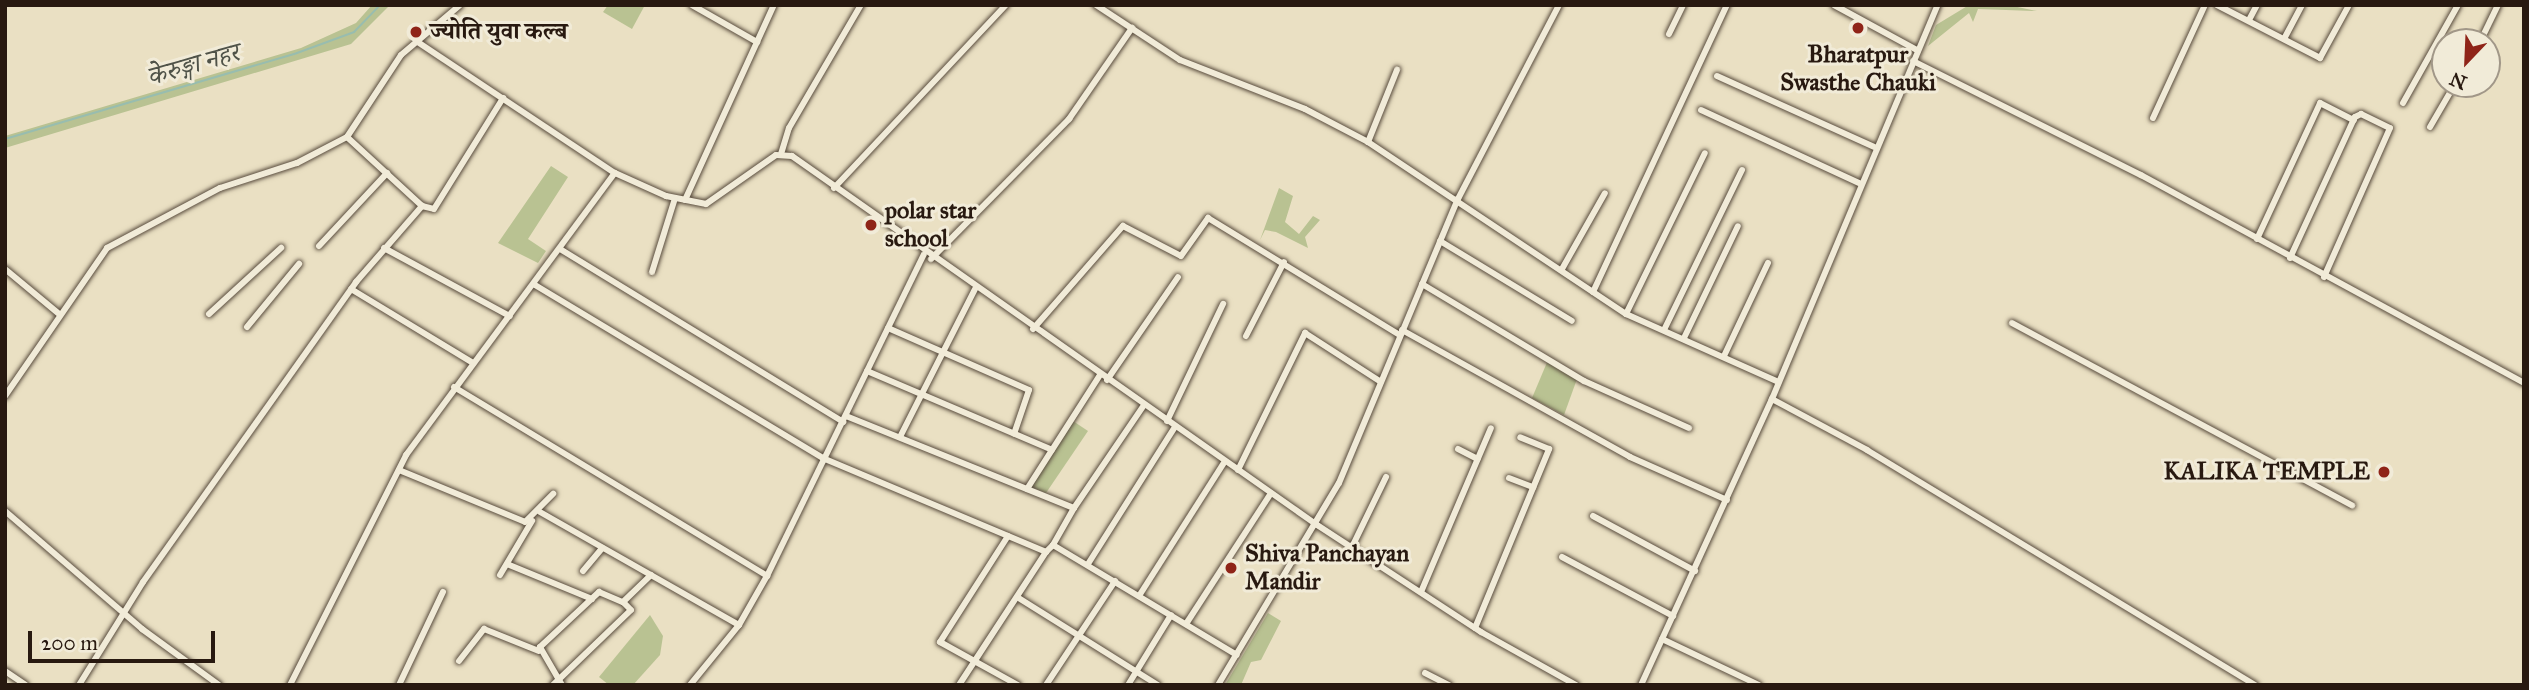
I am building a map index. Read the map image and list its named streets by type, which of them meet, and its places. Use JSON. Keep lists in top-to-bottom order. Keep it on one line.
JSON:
{"water":["केेरुङ्गा नहर"],"places":["Bharatpur Swasthe Chauki","ज्योति युवा कल्ब","polar star school","KALIKA TEMPLE","Shiva Panchayan Mandir"],"scale_bar":"200 m","north":"bottom left"}
